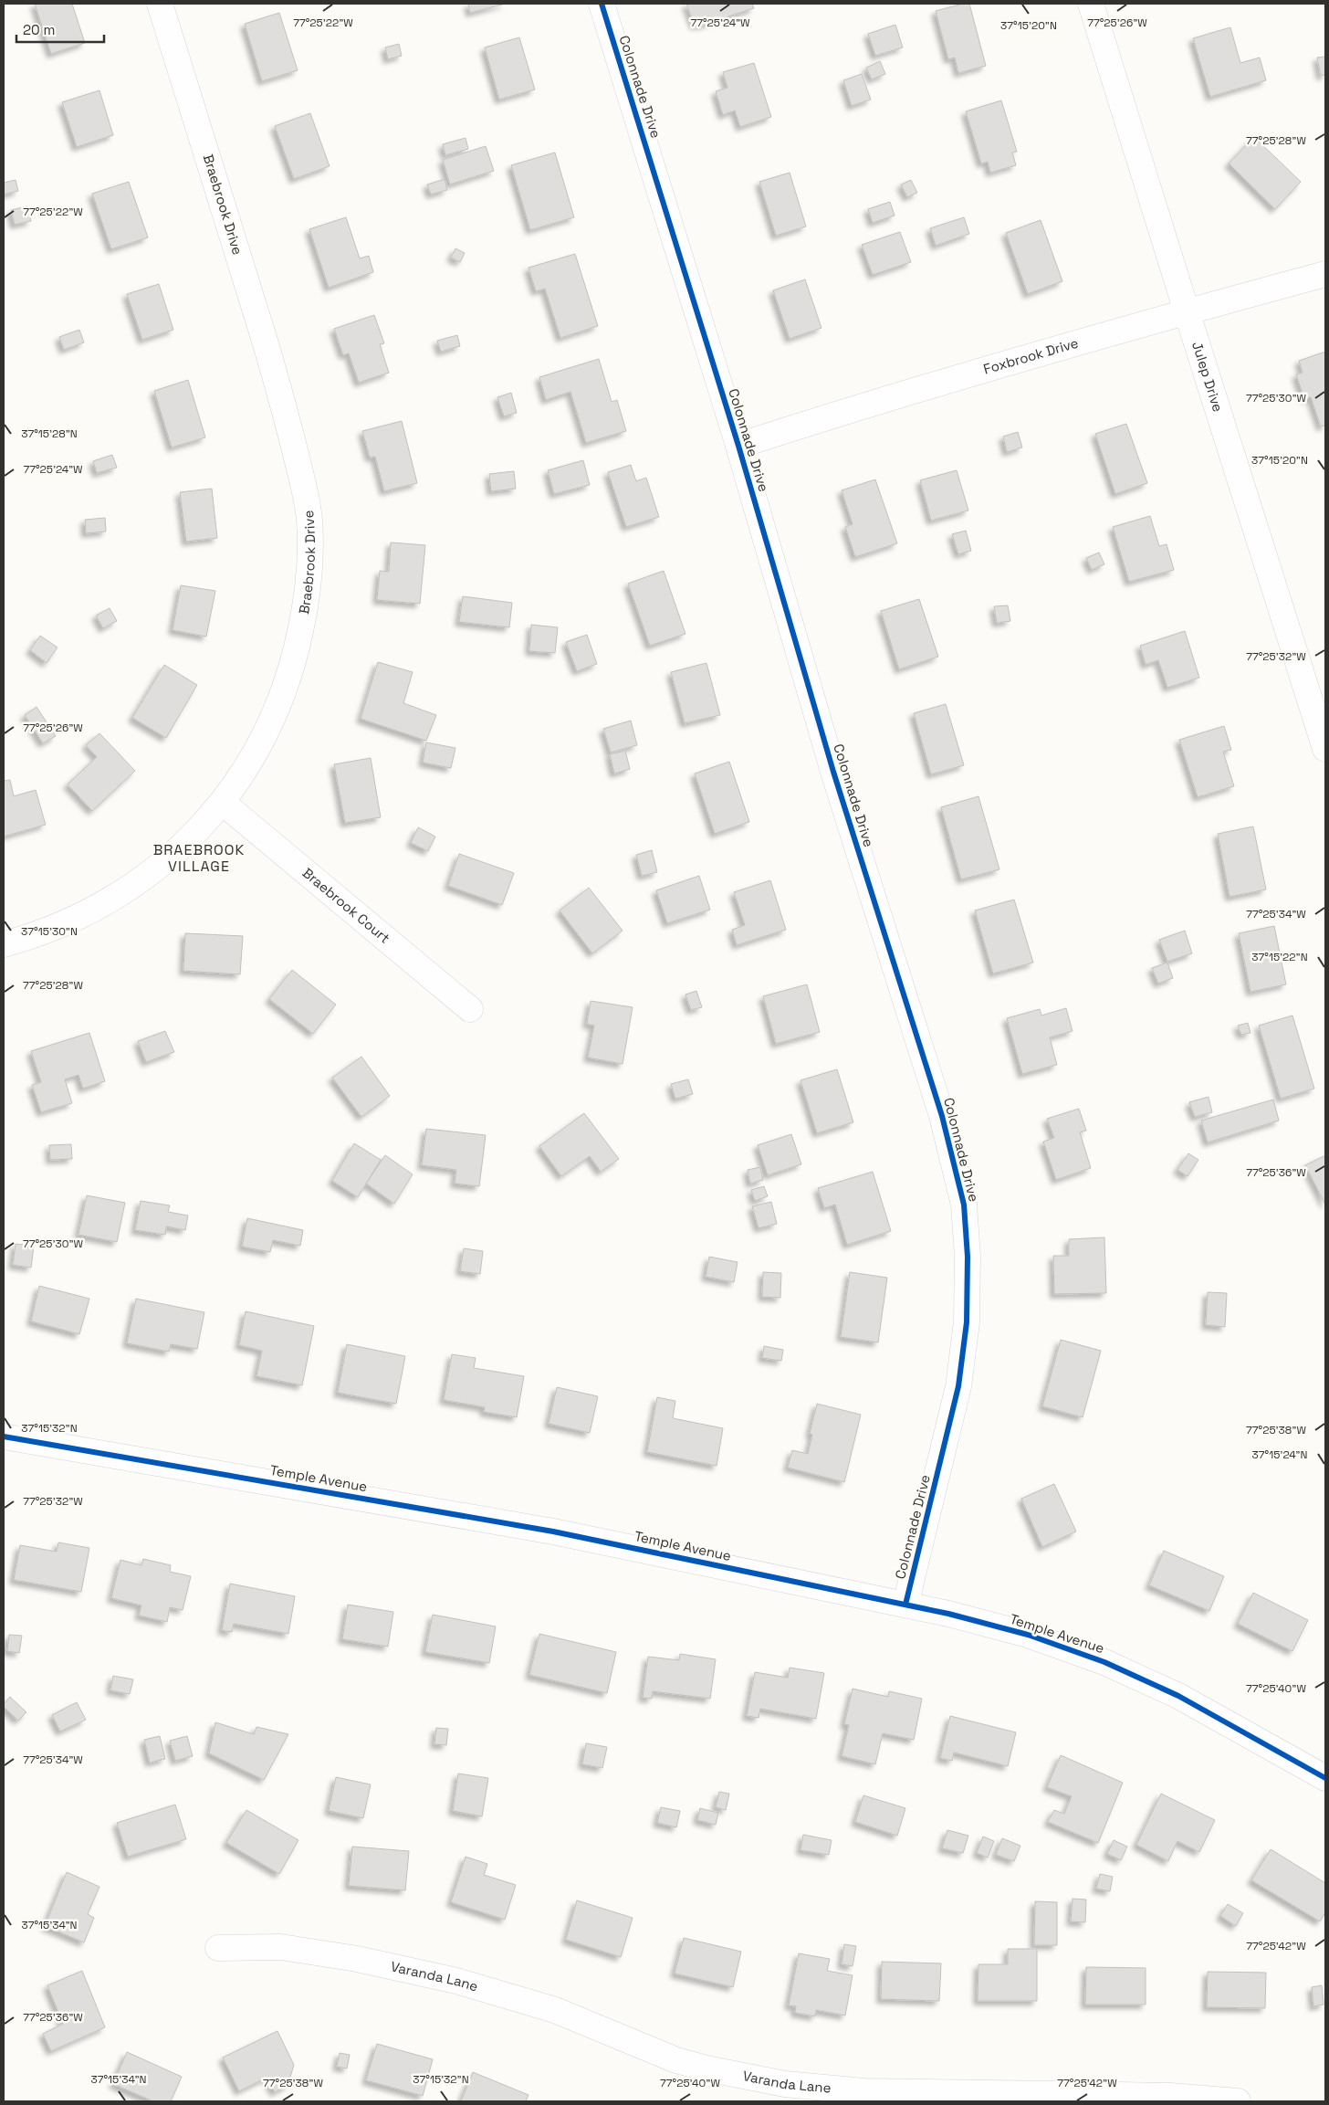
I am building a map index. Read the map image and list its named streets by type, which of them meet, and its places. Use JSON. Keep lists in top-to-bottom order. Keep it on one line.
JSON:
{"streets":{"street":["Colonnade Drive","Braebrook Drive","Foxbrook Drive","Julep Drive","Braebrook Court","Temple Avenue","Varanda Lane"]},"crossings":[["Colonnade Drive","Foxbrook Drive"],["Colonnade Drive","Temple Avenue"],["Braebrook Drive","Braebrook Court"],["Foxbrook Drive","Julep Drive"]],"districts":["BRAEBROOK VILLAGE"],"scale_bar":"20 m","coordinates":["77°25'22\"W","77°25'24\"W","77°25'26\"W","37°15'20\"N","77°25'28\"W","77°25'30\"W","37°15'28\"N","77°25'32\"W","77°25'34\"W","37°15'30\"N","37°15'22\"N","77°25'36\"W","37°15'32\"N","77°25'38\"W","37°15'24\"N","77°25'40\"W","37°15'34\"N","77°25'42\"W"]}
